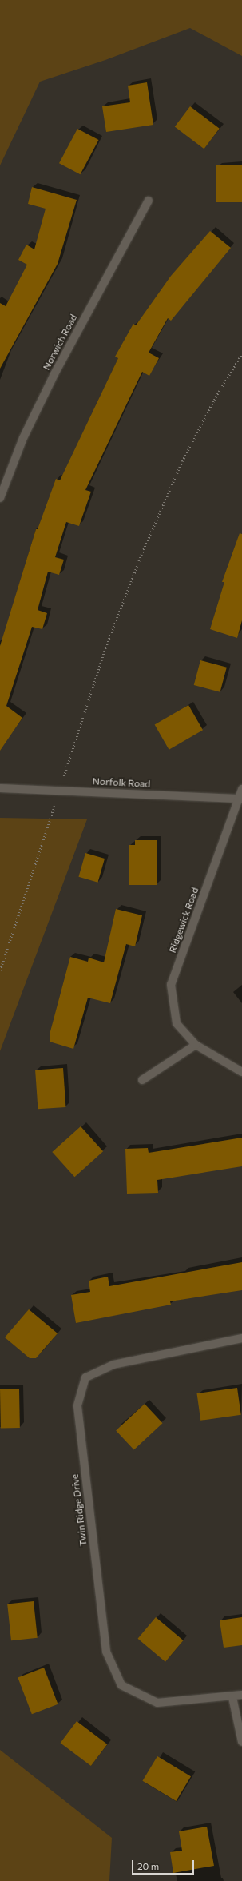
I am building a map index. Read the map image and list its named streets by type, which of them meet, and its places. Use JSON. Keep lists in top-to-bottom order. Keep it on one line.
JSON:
{"streets":{"street":["Norwich Road","Norfolk Road","Ridgewick Road","Twin Ridge Drive"]},"crossings":[["Norfolk Road","Ridgewick Road"]],"scale_bar":"20 m"}
